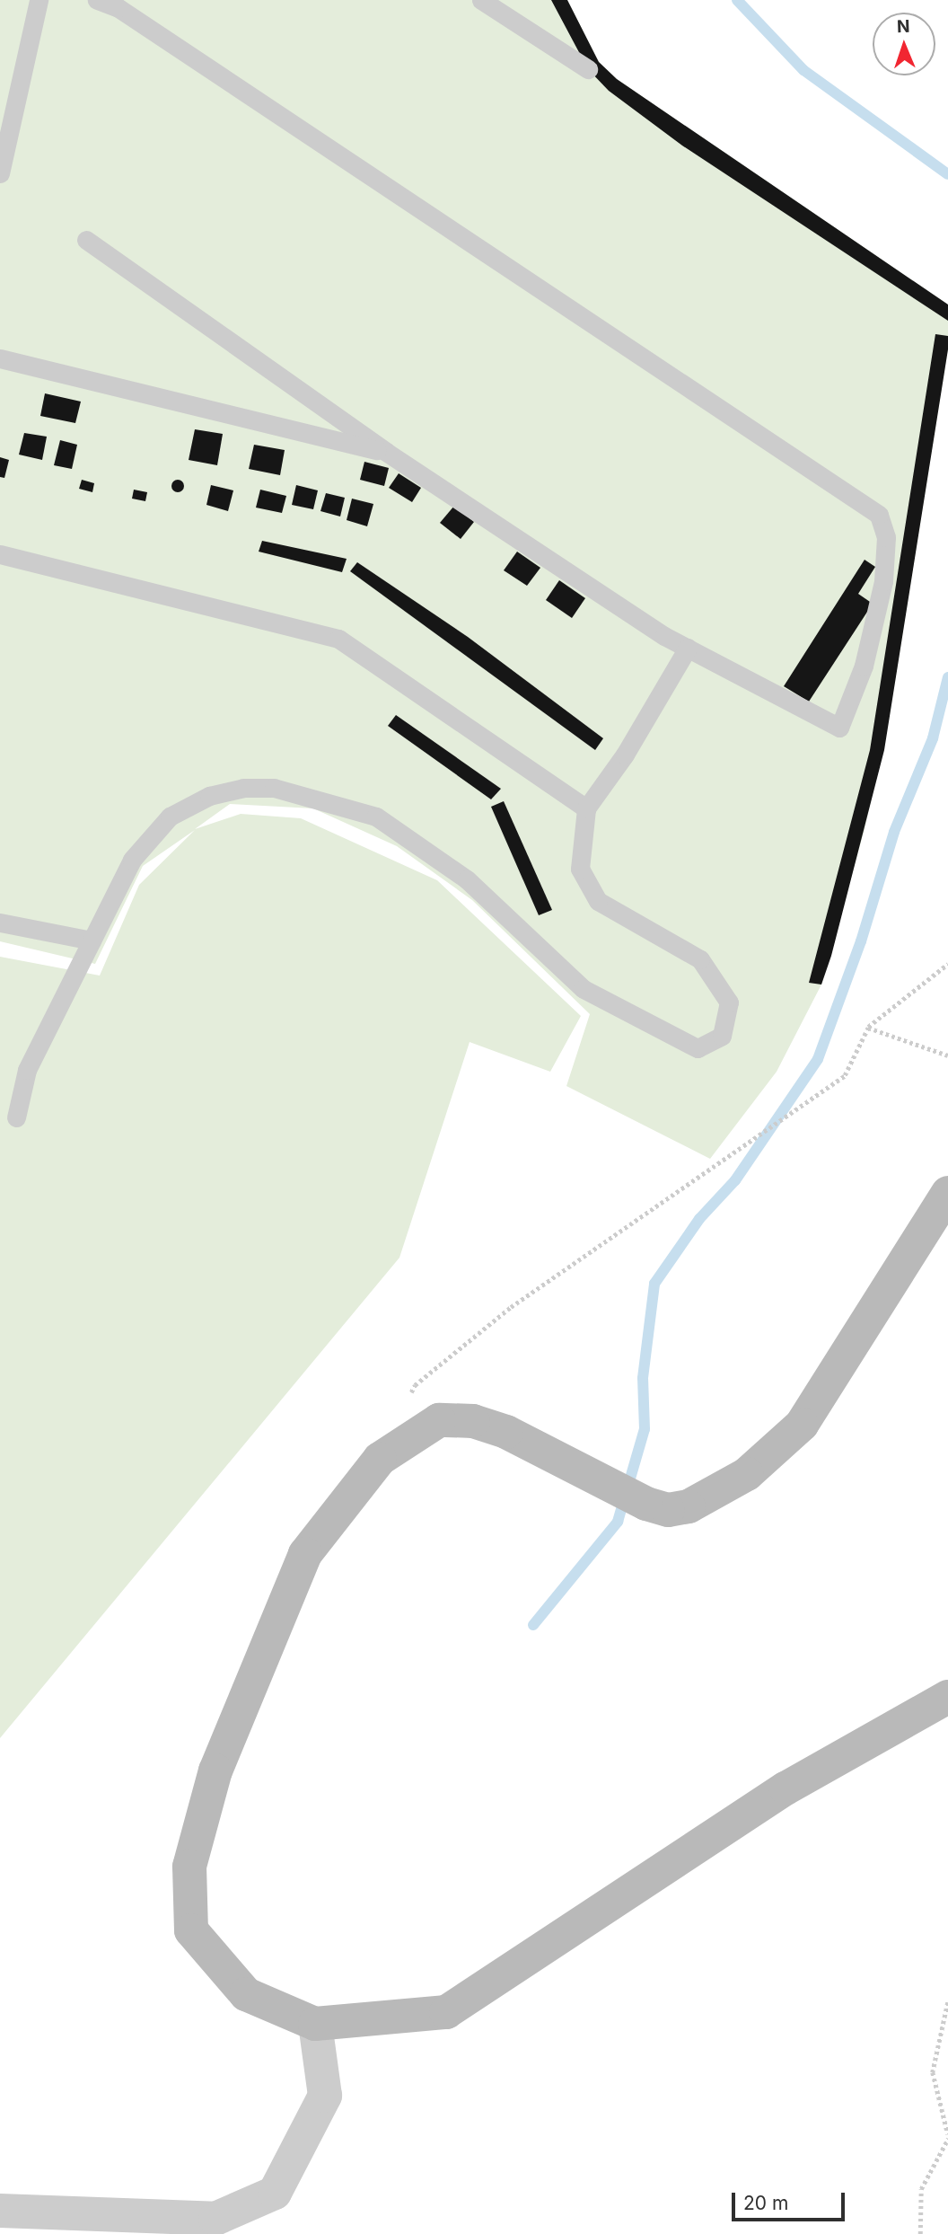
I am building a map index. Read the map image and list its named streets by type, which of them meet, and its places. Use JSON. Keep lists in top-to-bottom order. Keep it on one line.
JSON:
{"scale_bar":"20 m","north":"top"}
